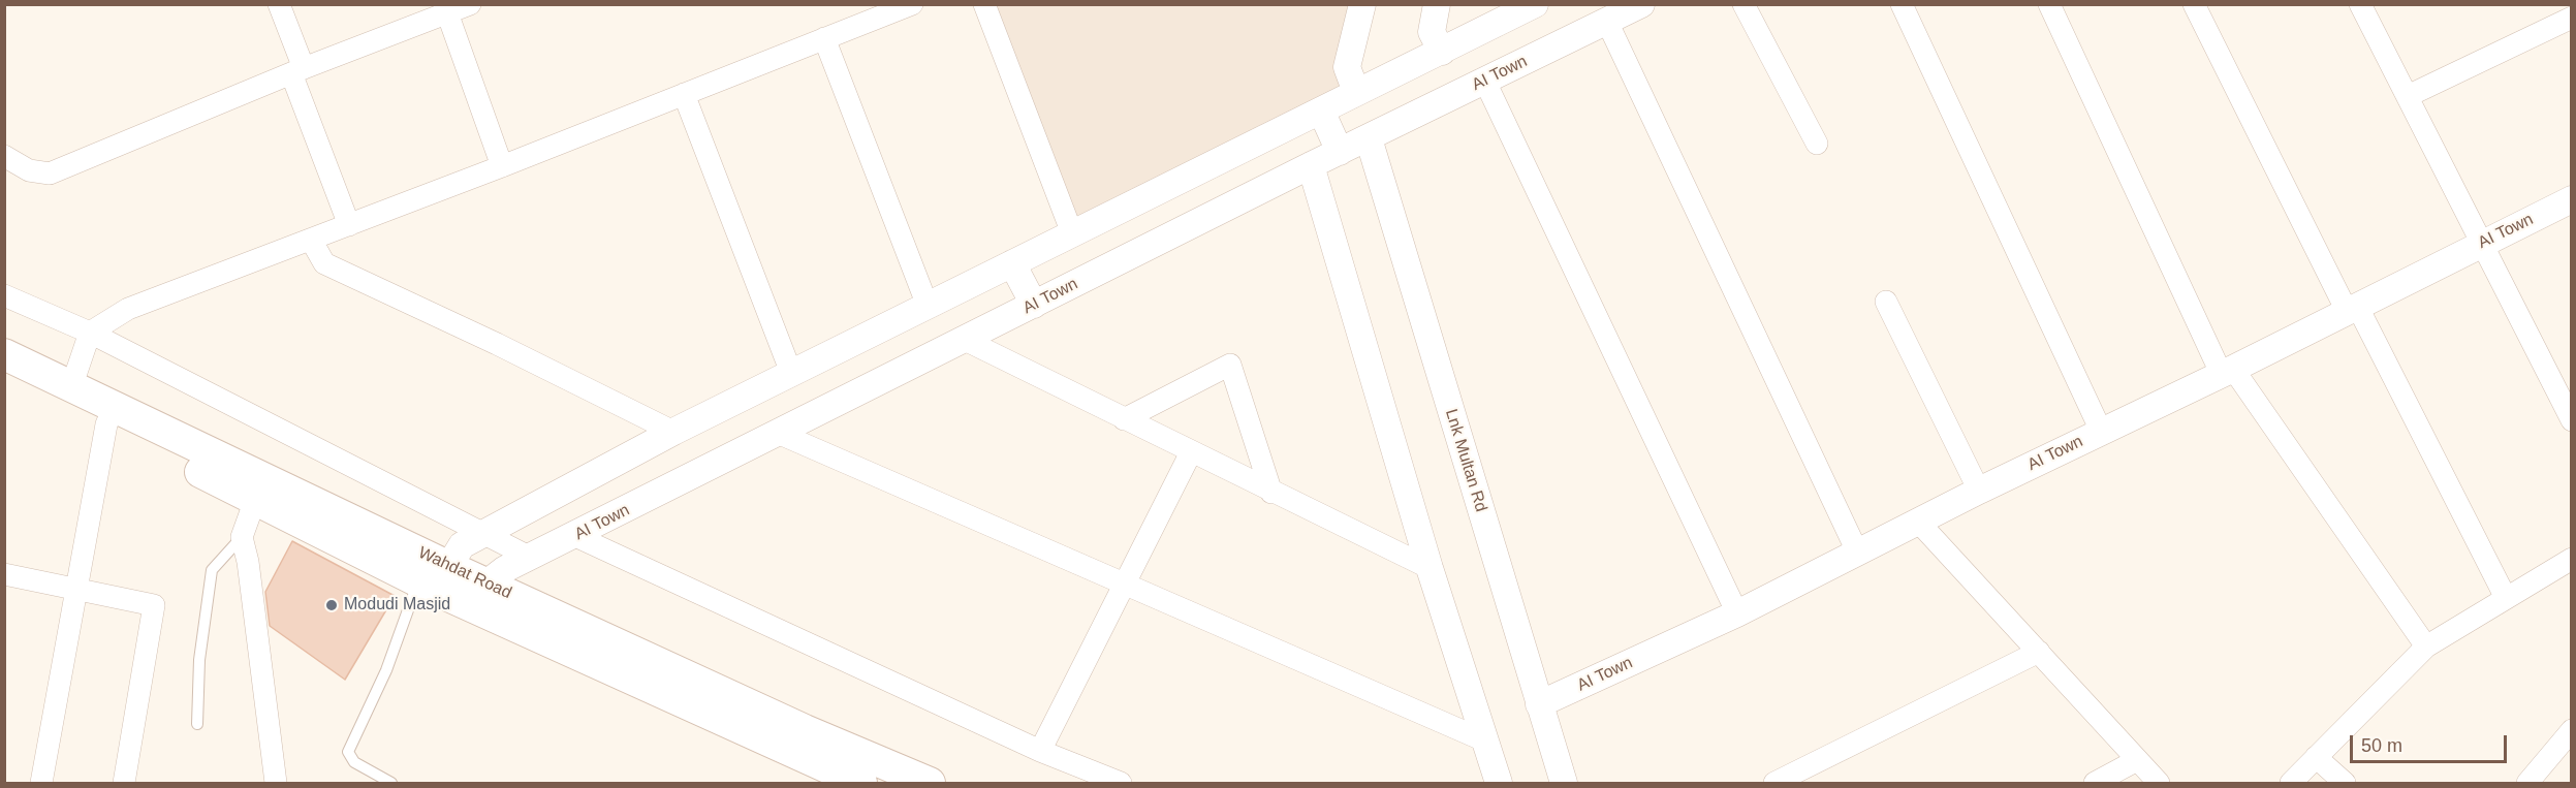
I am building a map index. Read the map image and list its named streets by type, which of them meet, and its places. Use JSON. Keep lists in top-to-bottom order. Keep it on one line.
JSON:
{"streets":{"main road":["Wahdat Road"],"street":["AI Town","Lnk Multan Rd"]},"crossings":[["AI Town","Lnk Multan Rd"],["AI Town","Wahdat Road"]],"places":["Modudi Masjid"],"scale_bar":"50 m"}
